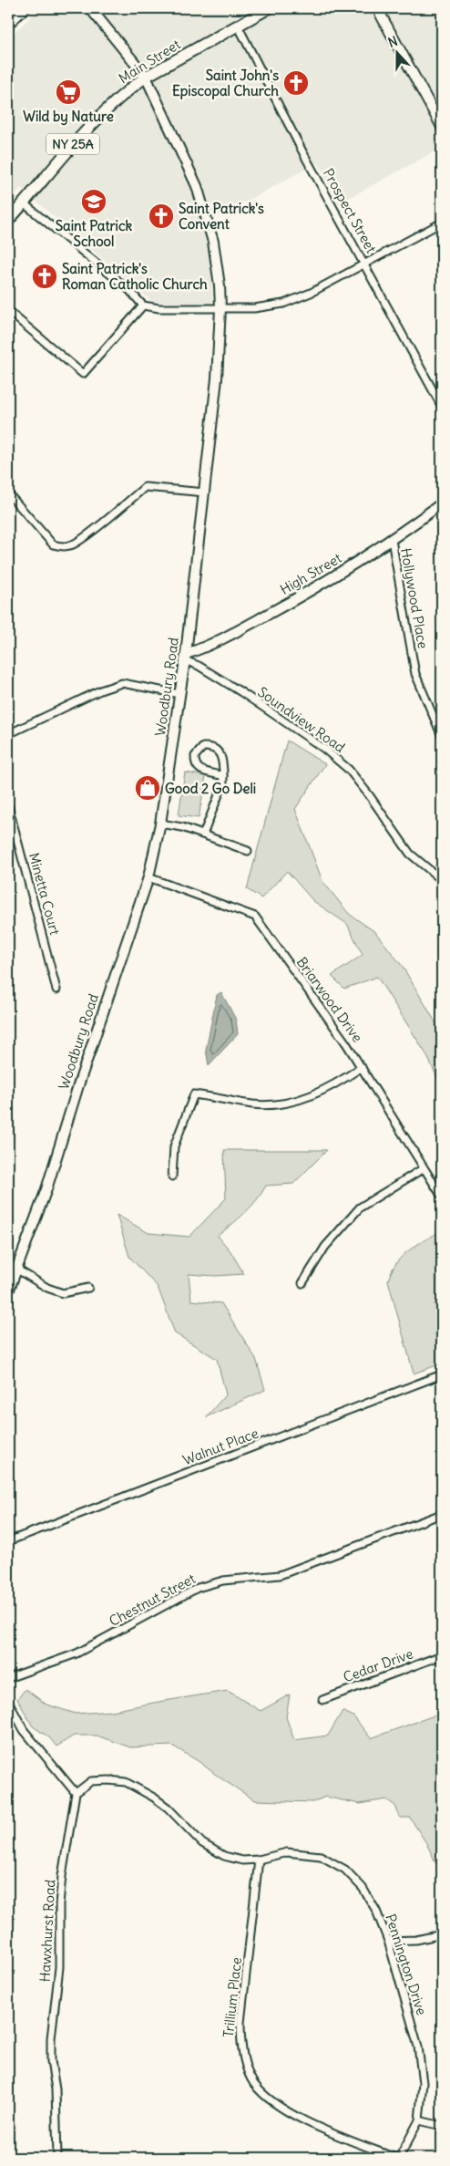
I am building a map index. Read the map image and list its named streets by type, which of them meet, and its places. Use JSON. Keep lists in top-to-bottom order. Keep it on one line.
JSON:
{"streets":{"main road":["Main Street","NY 25A","High Street","Woodbury Road"],"street":["Prospect Street","Hollywood Place","Soundview Road","Minetta Court","Briarwood Drive","Walnut Place","Chestnut Street","Cedar Drive","Hawxhurst Road","Pennington Drive","Trillium Place"]},"crossings":[["Main Street","Prospect Street"],["Main Street","Woodbury Road"],["High Street","Hollywood Place"],["High Street","Woodbury Road"],["High Street","Soundview Road"],["Woodbury Road","Soundview Road"],["Woodbury Road","Briarwood Drive"],["Hawxhurst Road","Pennington Drive"],["Pennington Drive","Trillium Place"]],"places":{"church":["Saint John's Episcopal Church","Saint Patrick's Convent","Saint Patrick's Roman Catholic Church"],"supermarket":["Wild by Nature"],"school or university":["Saint Patrick School"],"shop":["Good 2 Go Deli"]},"north":"top"}
